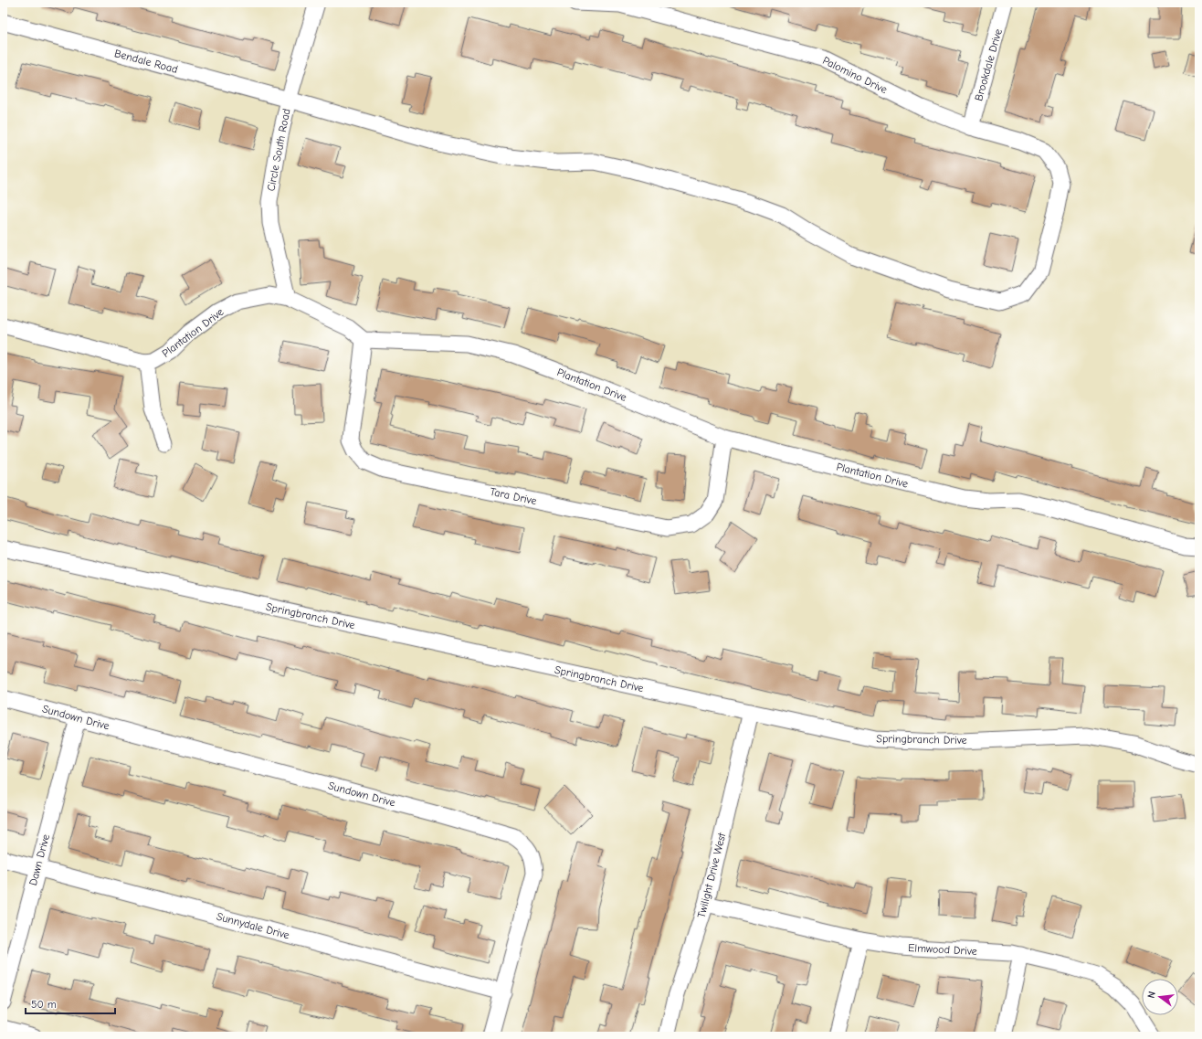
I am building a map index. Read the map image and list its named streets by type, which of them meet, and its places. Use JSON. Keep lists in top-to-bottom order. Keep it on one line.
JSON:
{"streets":{"street":["Bendale Road","Brookdale Drive","Palomino Drive","Circle South Road","Plantation Drive","Tara Drive","Springbranch Drive","Sundown Drive","Dawn Drive","Twilight Drive West","Sunnydale Drive","Elmwood Drive"]},"crossings":[["Bendale Road","Palomino Drive"],["Bendale Road","Circle South Road"],["Brookdale Drive","Palomino Drive"],["Circle South Road","Plantation Drive"],["Plantation Drive","Tara Drive"],["Springbranch Drive","Twilight Drive West"],["Sundown Drive","Dawn Drive"],["Sundown Drive","Sunnydale Drive"],["Dawn Drive","Sunnydale Drive"],["Twilight Drive West","Elmwood Drive"]],"scale_bar":"50 m","north":"left"}
